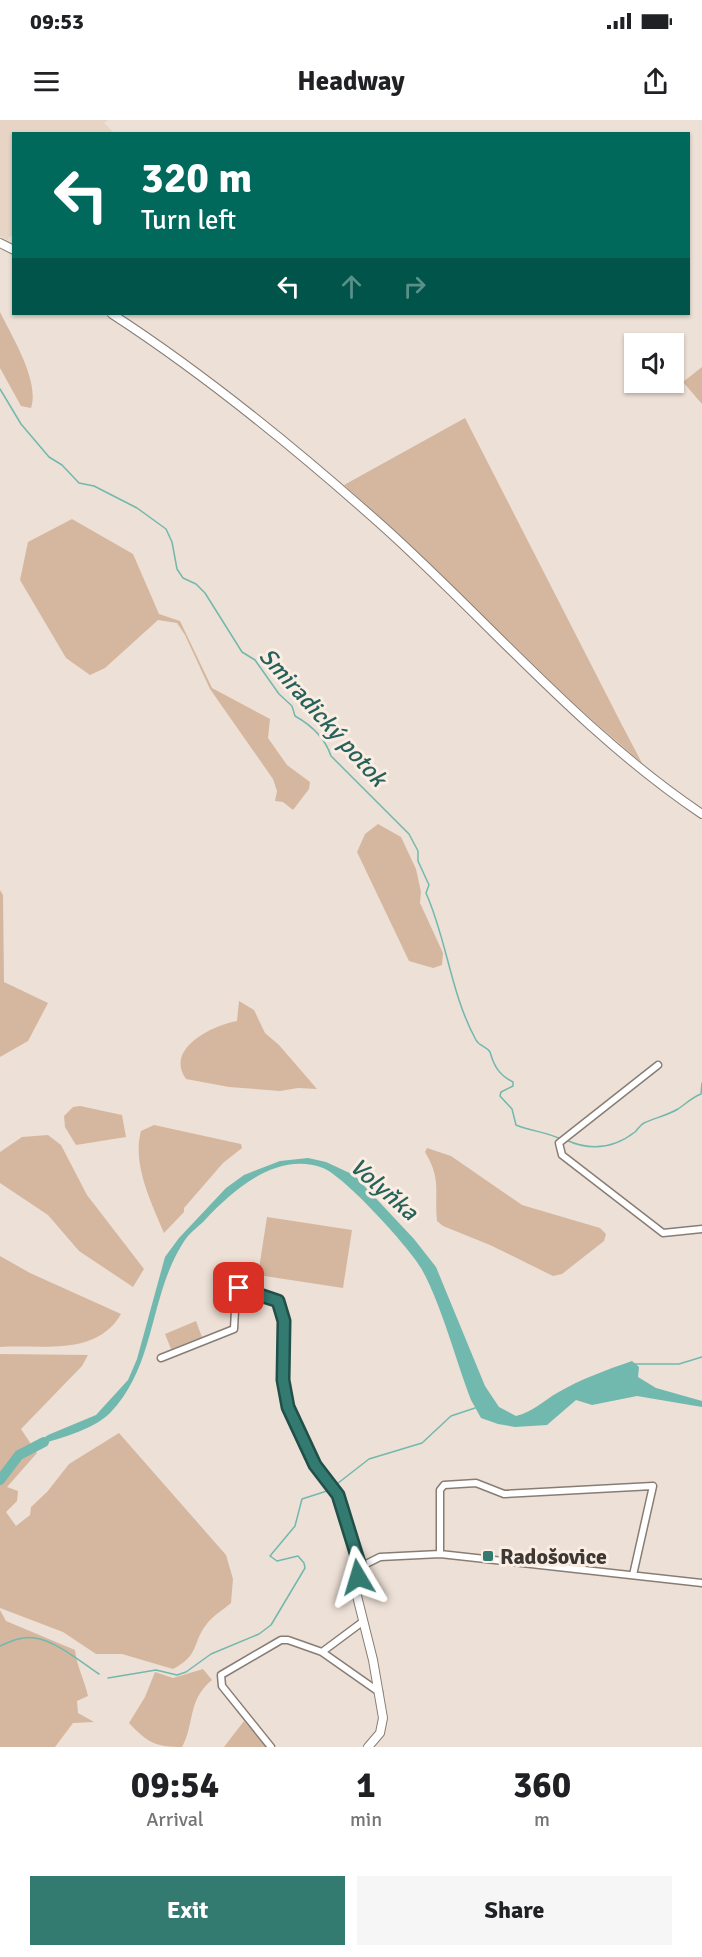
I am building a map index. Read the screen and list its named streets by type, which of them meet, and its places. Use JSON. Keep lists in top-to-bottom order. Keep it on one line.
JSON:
{"water":["Smiradický potok","Volyňka"],"places":{"transit":["Radošovice"]},"page":{"status":"09:53","header":"Headway","turn":["320 m","Turn left"],"eta":["09:54","Arrival","1","min","360","m"],"buttons":["Exit","Share"]}}
